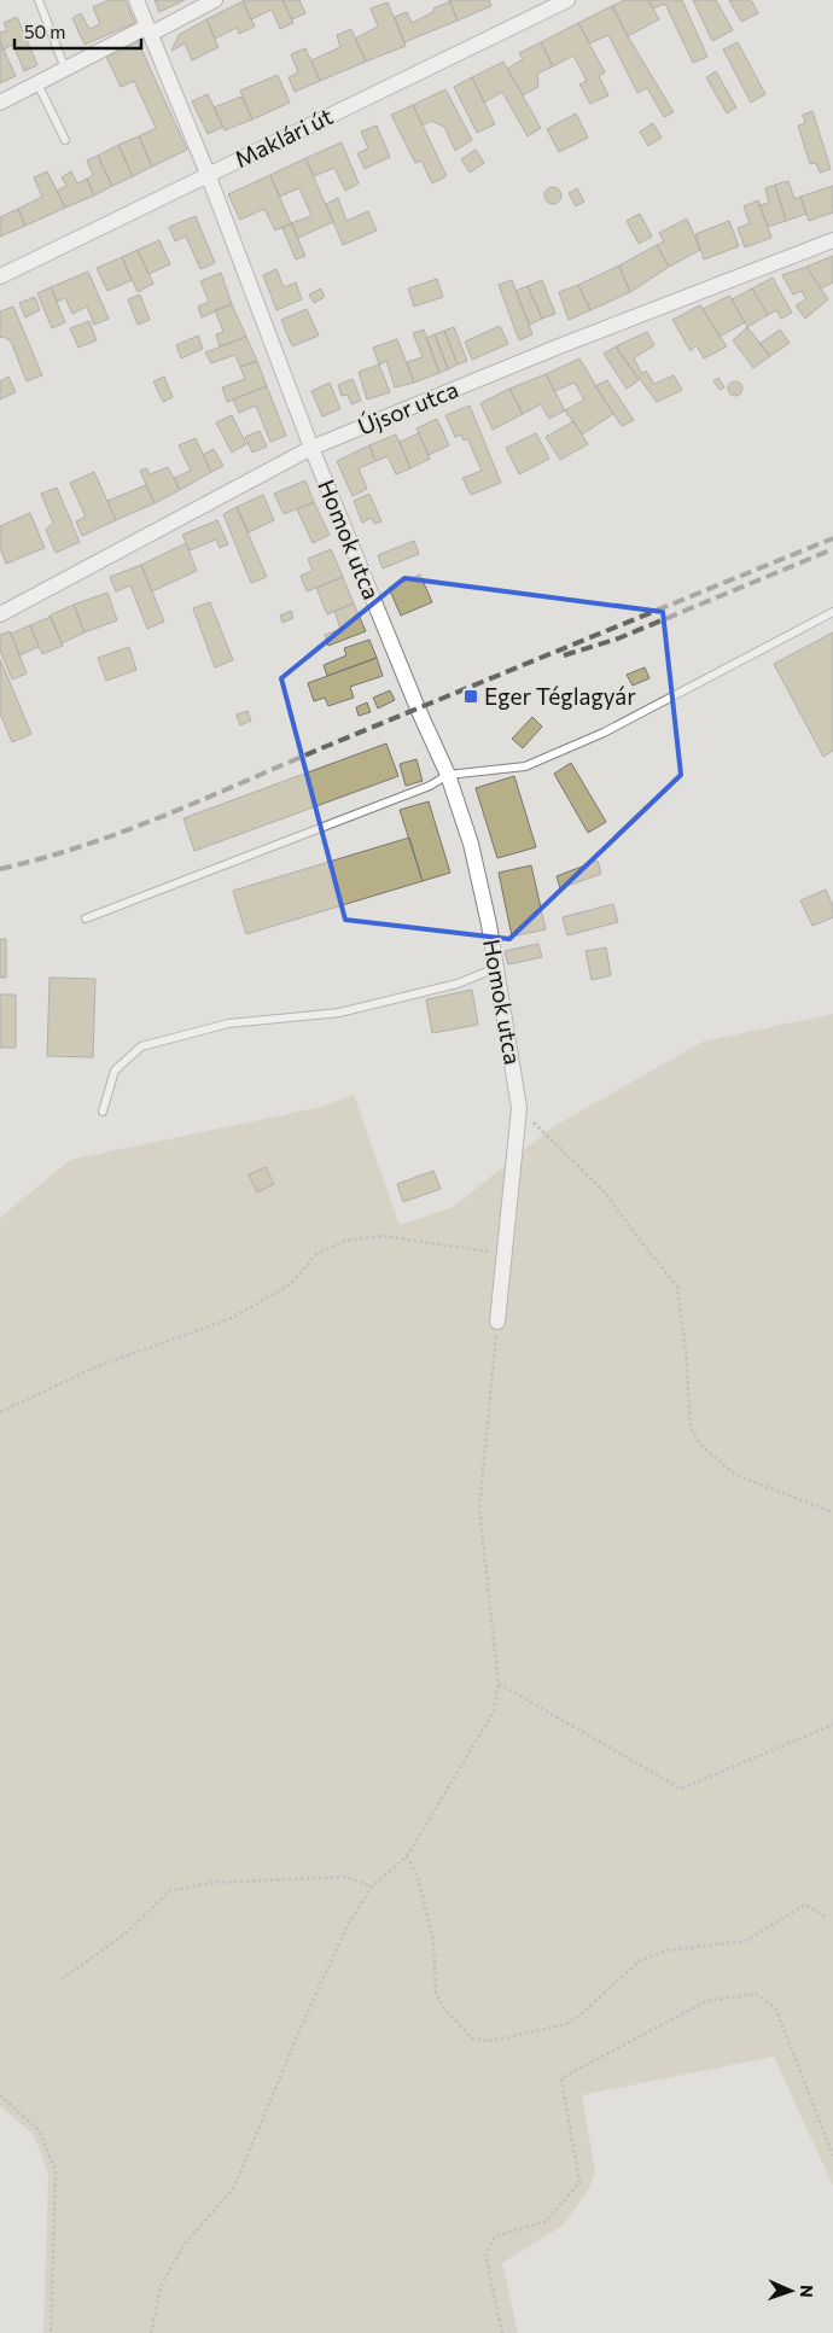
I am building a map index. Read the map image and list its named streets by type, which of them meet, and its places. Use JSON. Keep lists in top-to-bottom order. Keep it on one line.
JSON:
{"streets":{"street":["Maklári út","Újsor utca","Homok utca"]},"crossings":[["Maklári út","Homok utca"],["Újsor utca","Homok utca"]],"places":{"transit":["Eger Téglagyár"]},"scale_bar":"50 m","north":"right"}
